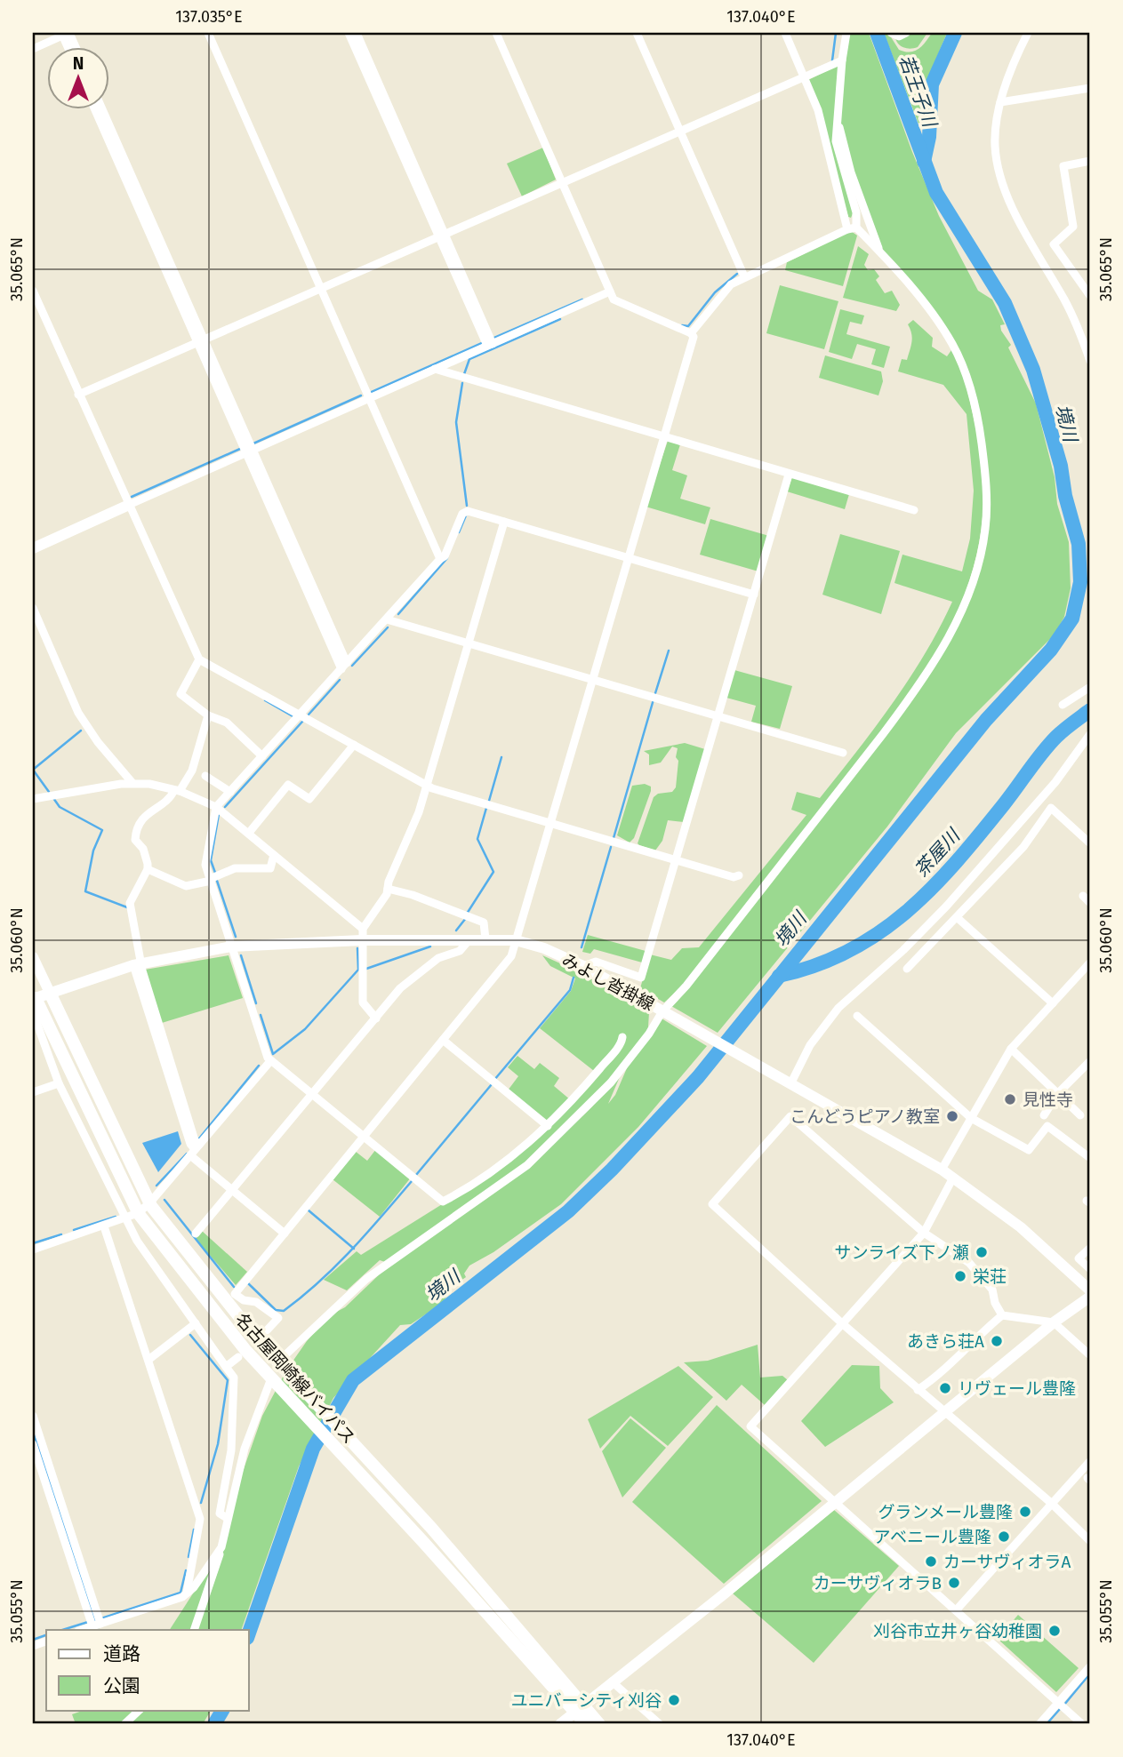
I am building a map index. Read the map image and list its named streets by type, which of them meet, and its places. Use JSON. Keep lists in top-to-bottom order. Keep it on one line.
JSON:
{"streets":{"main road":["みよし沓掛線","名古屋岡崎線バイパス"]},"crossings":[["みよし沓掛線","名古屋岡崎線バイパス"]],"water":["若王子川","境川","茶屋川"],"places":["見性寺","こんどうピアノ教室","サンライズ下ノ瀬","栄荘","あきら荘A","リヴェール豊隆","グランメール豊隆","アベニール豊隆","カーサヴィオラA","カーサヴィオラB","刈谷市立井ヶ谷幼稚園","ユニバーシティ刈谷"],"legend":["道路","公園"],"north":"top","coordinates":["137.035°E","137.040°E","35.065°N","35.060°N","35.055°N"]}
